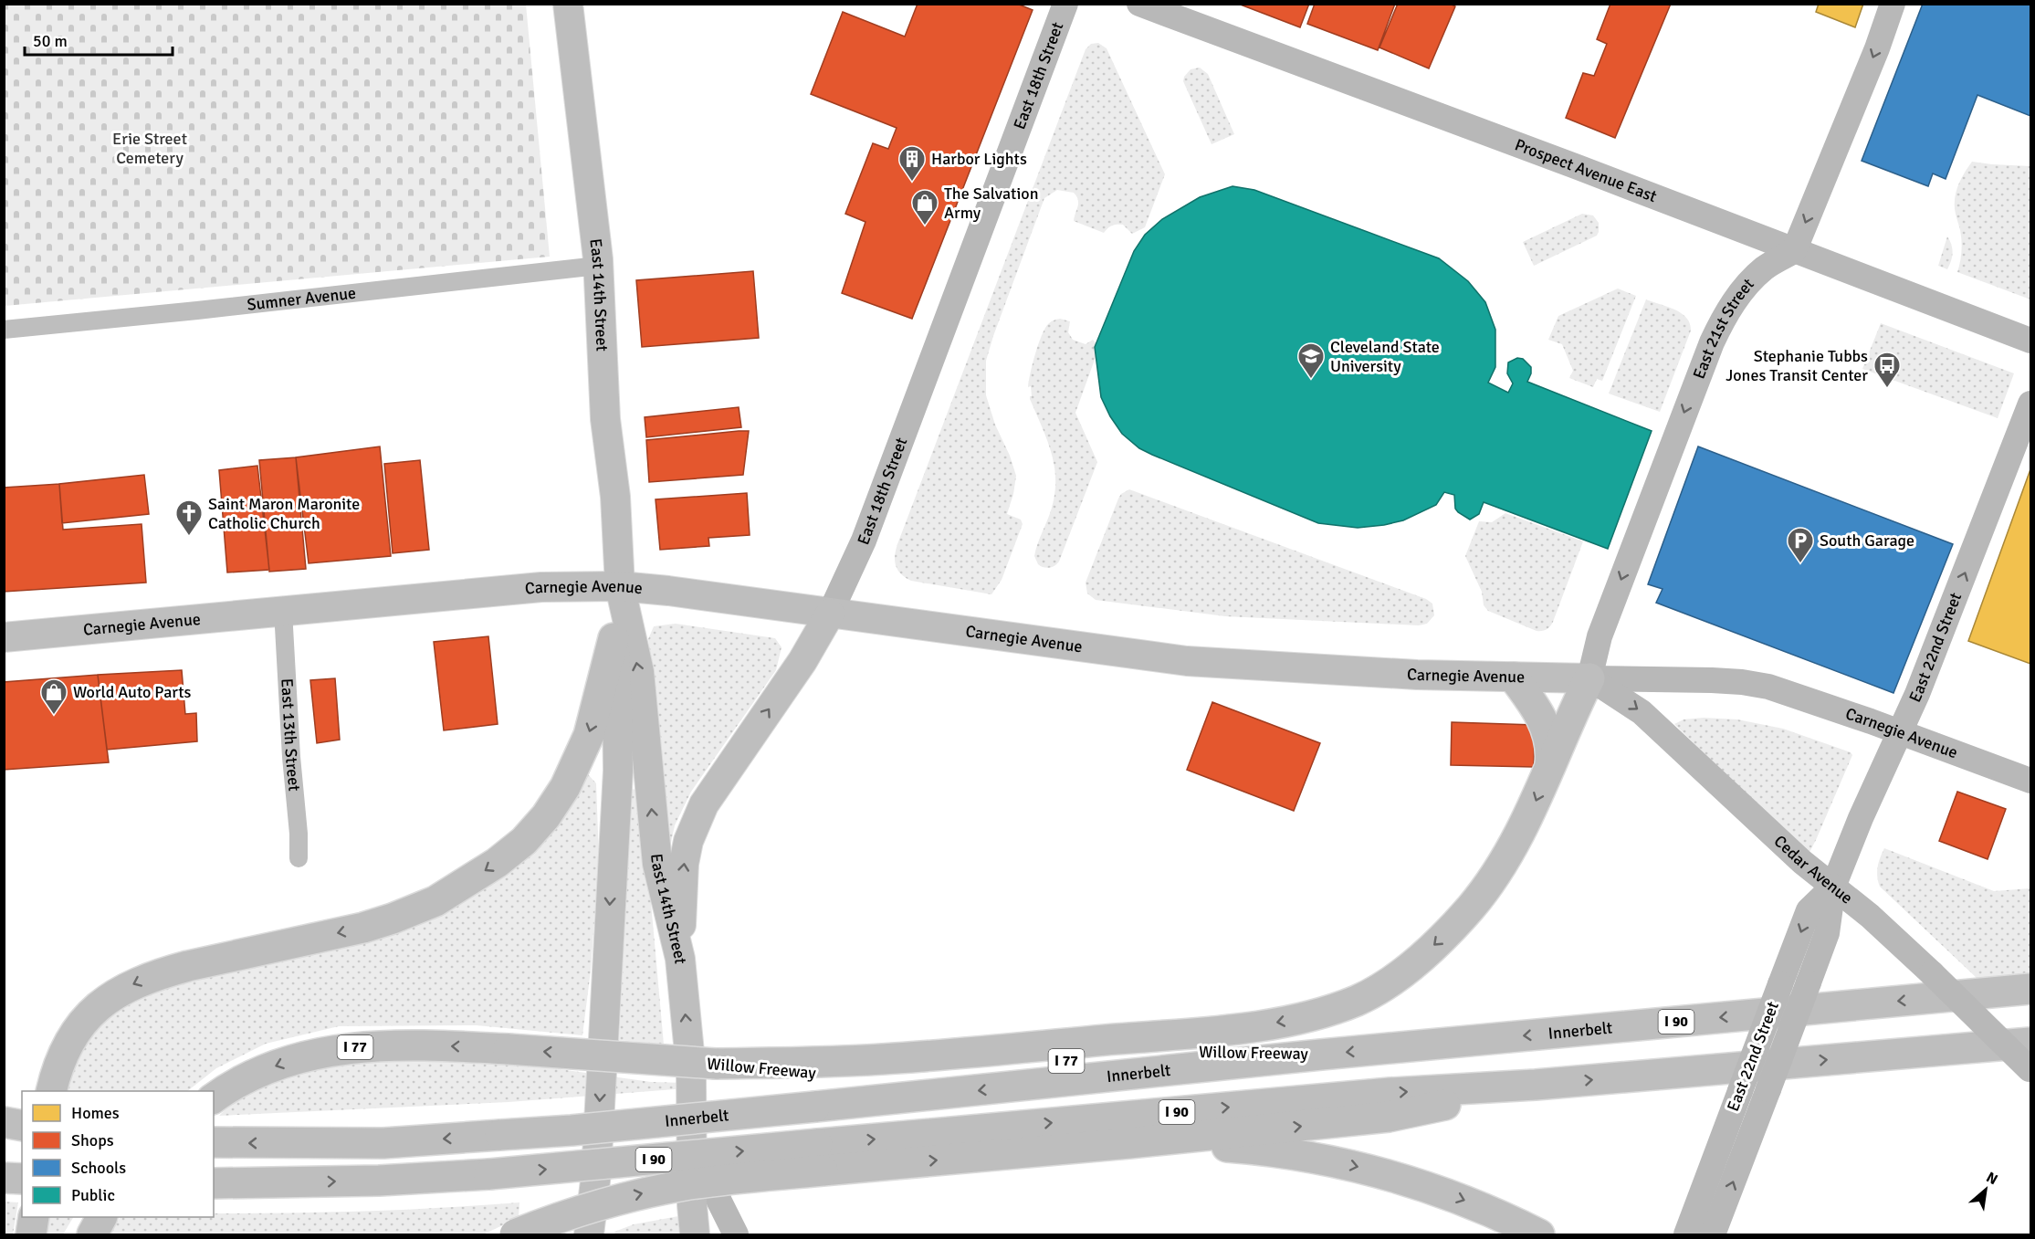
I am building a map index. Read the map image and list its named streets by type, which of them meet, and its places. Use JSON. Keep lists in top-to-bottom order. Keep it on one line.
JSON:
{"streets":{"highway":["I 90","Innerbelt","I 77","Willow Freeway"],"main road":["East 18th Street","East 14th Street","Carnegie Avenue"],"street":["Prospect Avenue East","Sumner Avenue","East 21st Street","East 22nd Street","East 13th Street","Cedar Avenue"]},"crossings":[["East 18th Street","East 14th Street"],["East 18th Street","Carnegie Avenue"],["Prospect Avenue East","East 21st Street"],["East 14th Street","Sumner Avenue"],["East 14th Street","Carnegie Avenue"],["East 14th Street","Willow Freeway"],["East 21st Street","Carnegie Avenue"],["East 21st Street","Cedar Avenue"],["Carnegie Avenue","East 22nd Street"],["Carnegie Avenue","East 13th Street"],["Carnegie Avenue","Cedar Avenue"],["East 22nd Street","Cedar Avenue"],["Cedar Avenue","I 90"],["Innerbelt","Willow Freeway"]],"one_way":["East 18th Street","East 21st Street","Cedar Avenue"],"parks":["Erie Street Cemetery"],"places":{"building":["Harbor Lights"],"shop":["The Salvation Army","World Auto Parts"],"school or university":["Cleveland State University"],"bus stop":["Stephanie Tubbs Jones Transit Center"],"church":["Saint Maron Maronite Catholic Church"],"parking":["South Garage"]},"legend":["Homes","Shops","Schools","Public"],"scale_bar":"50 m","north":"top right"}
